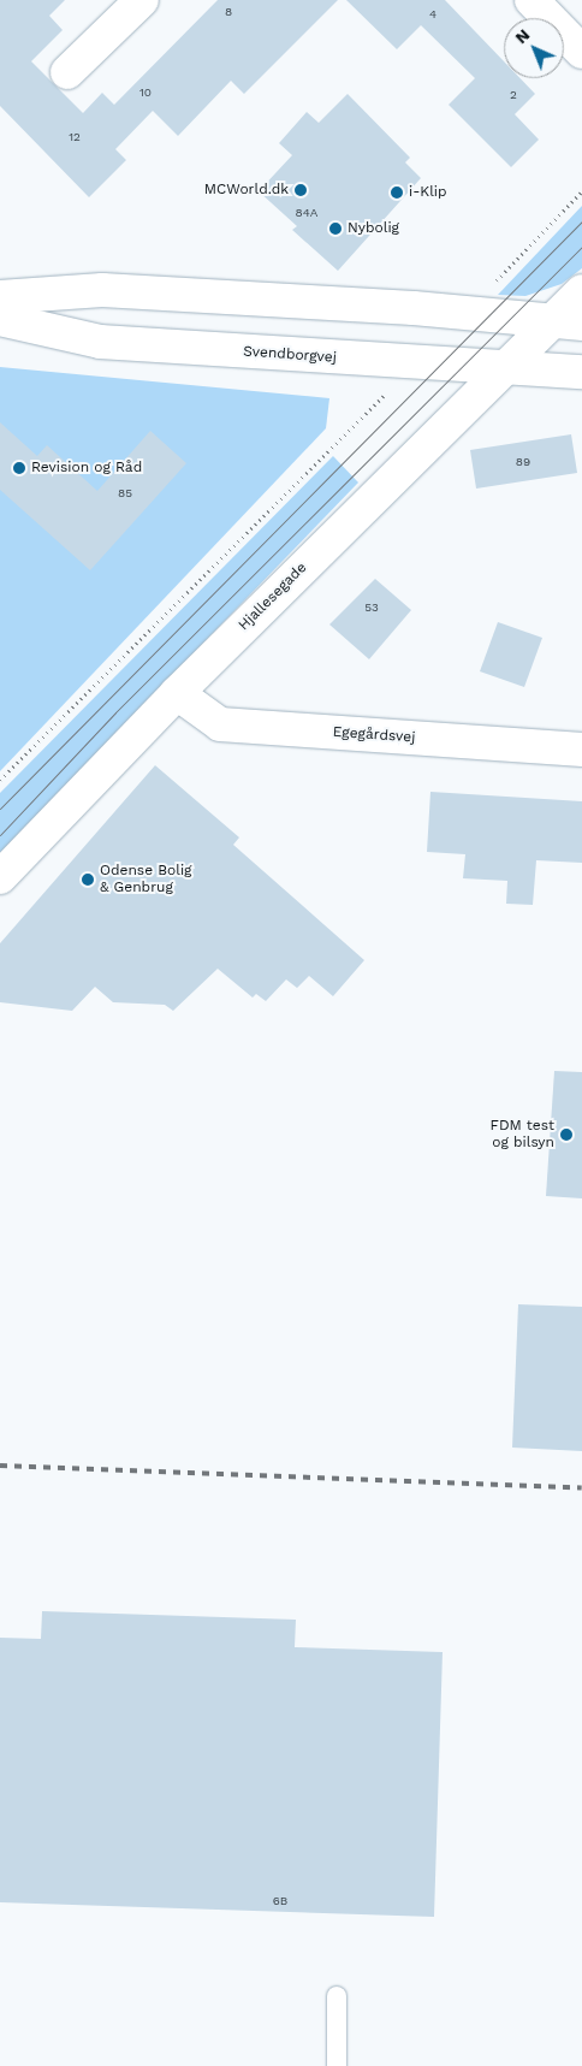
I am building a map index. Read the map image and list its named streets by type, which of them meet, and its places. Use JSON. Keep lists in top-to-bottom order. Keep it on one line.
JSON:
{"streets":{"street":["Svendborgvej","Hjallesegade","Egegårdsvej"]},"crossings":[["Svendborgvej","Hjallesegade"],["Hjallesegade","Egegårdsvej"]],"places":["MCWorld.dk","i-Klip","Nybolig","Revision og Råd","Odense Bolig & Genbrug","FDM test og bilsyn"],"house_numbers":["8","4","10","2","12","84A","89","85","53","6B"],"north":"top left"}
